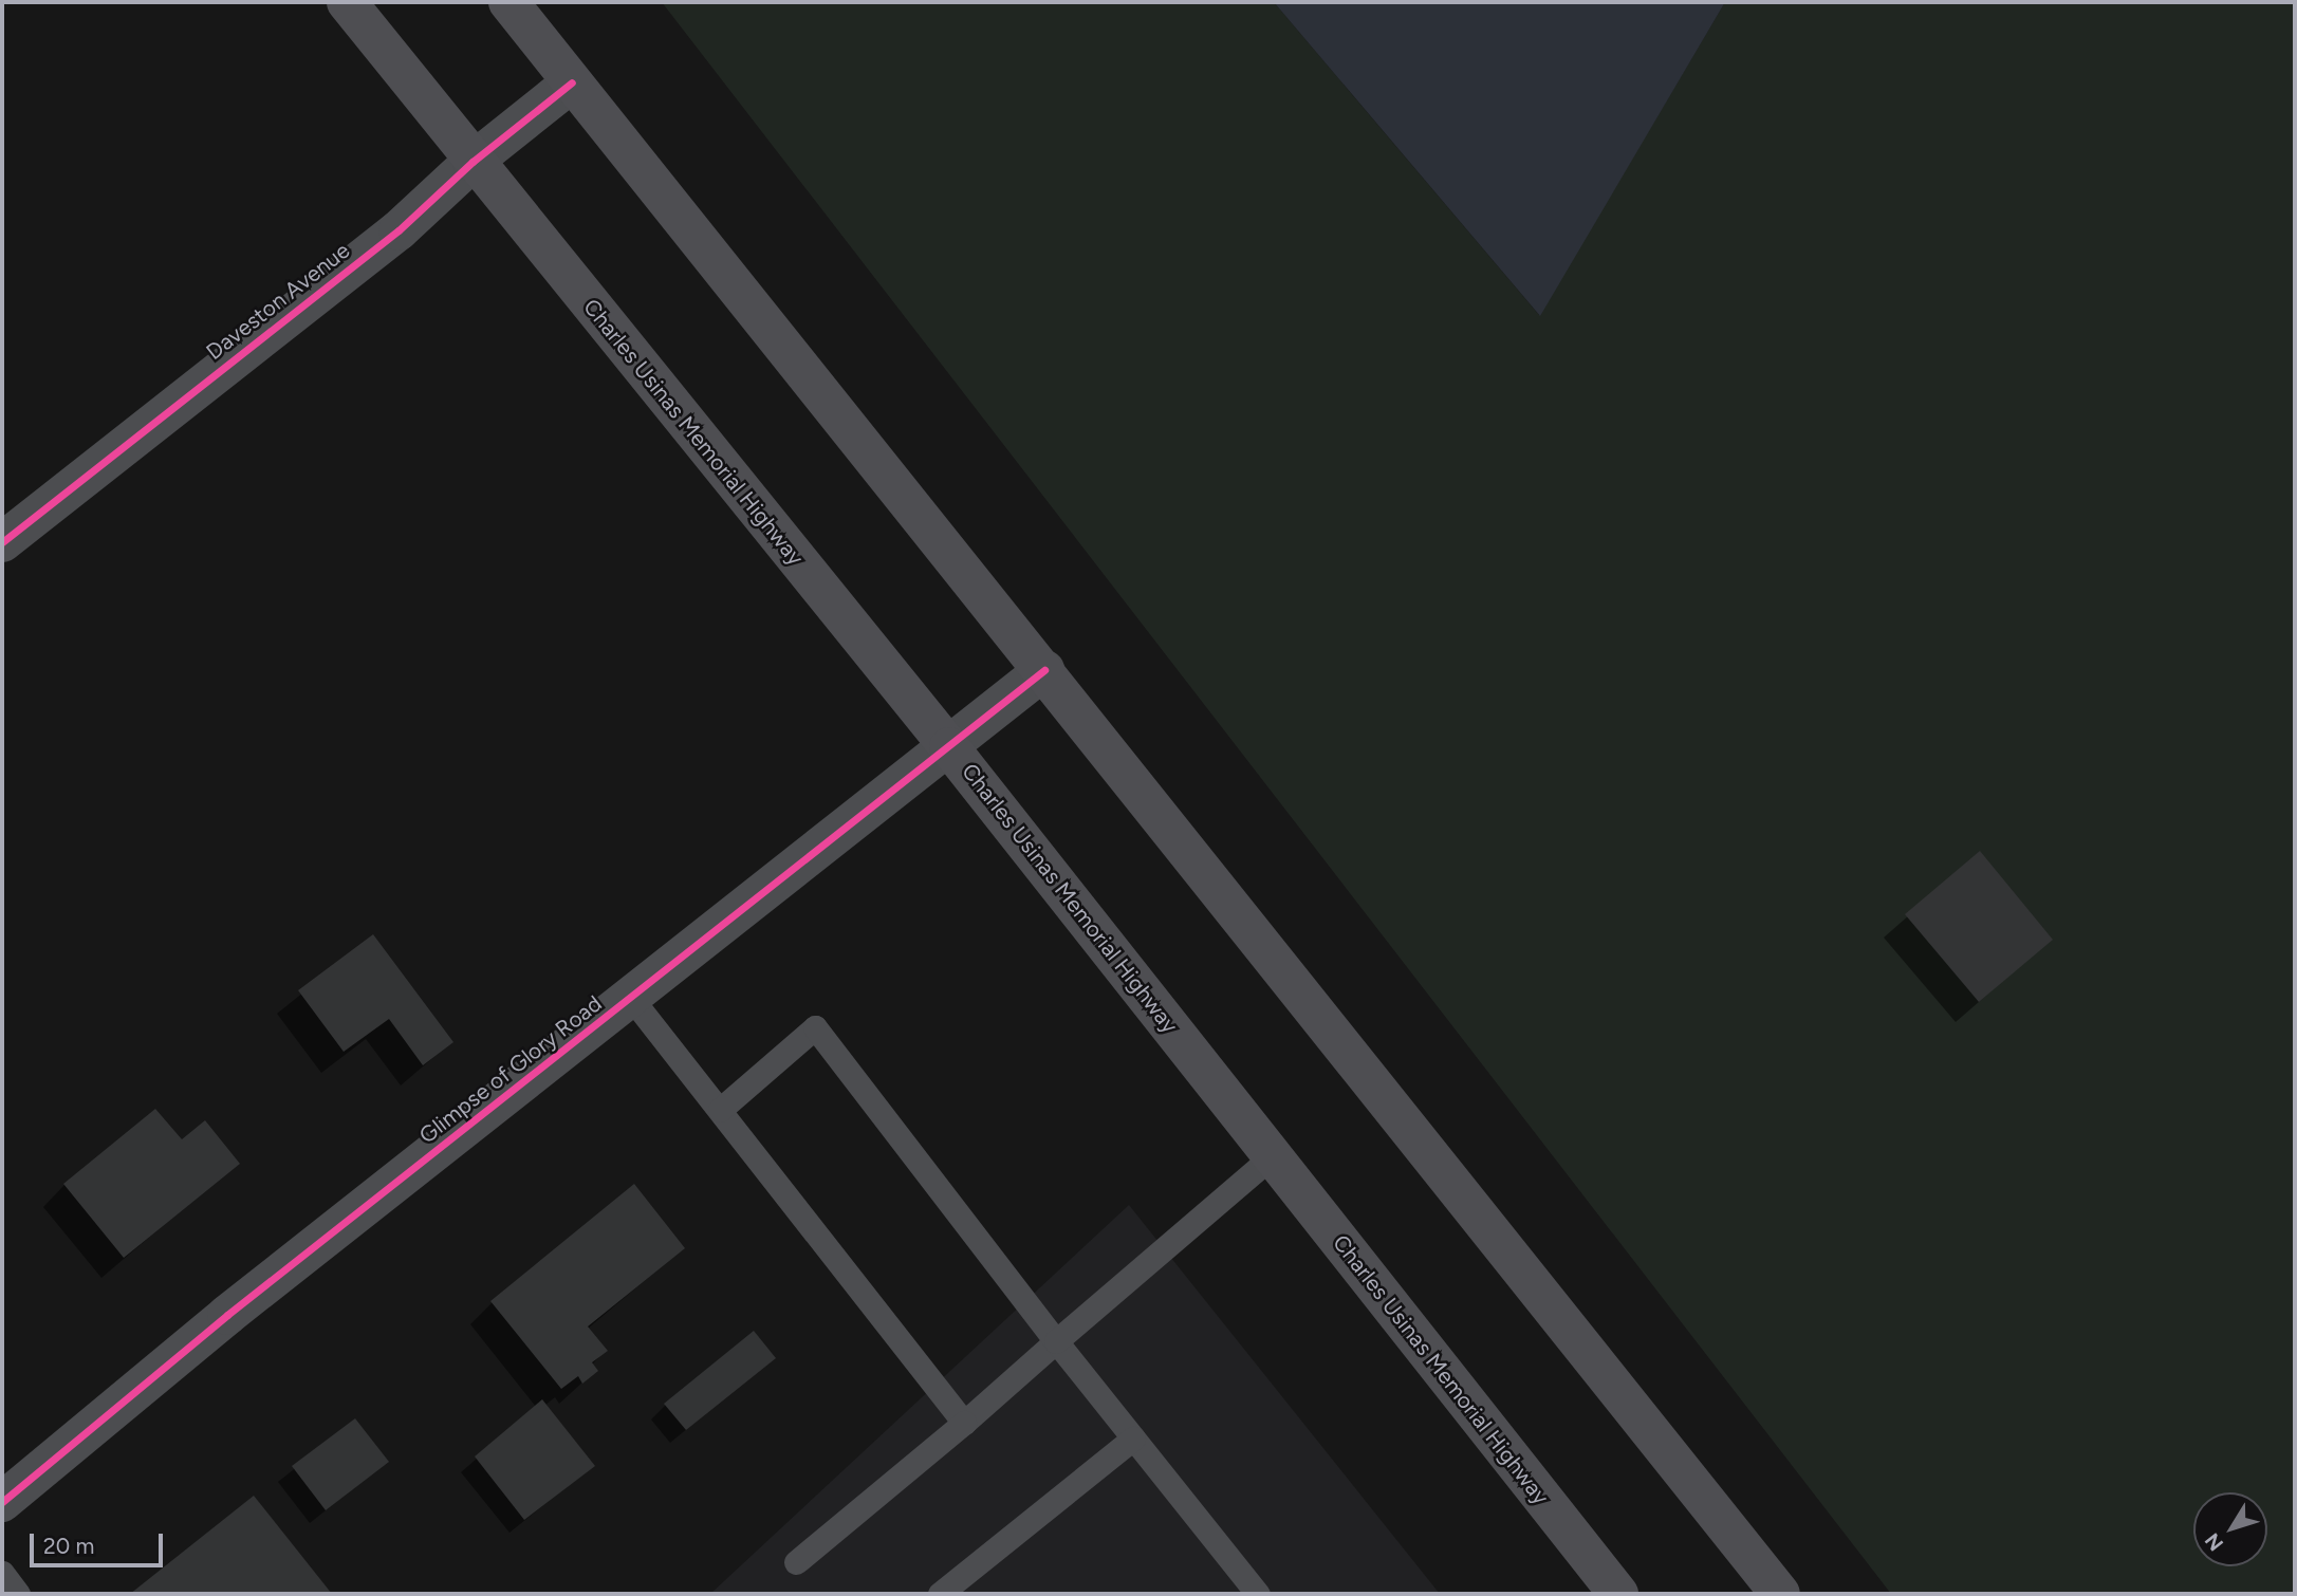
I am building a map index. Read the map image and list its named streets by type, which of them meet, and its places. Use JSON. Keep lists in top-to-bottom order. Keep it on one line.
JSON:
{"streets":{"highway":["Charles Usinas Memorial Highway"],"street":["Daveston Avenue","Glimpse of Glory Road"]},"crossings":[["Daveston Avenue","Charles Usinas Memorial Highway"],["Charles Usinas Memorial Highway","Glimpse of Glory Road"]],"scale_bar":"20 m","north":"bottom left"}
